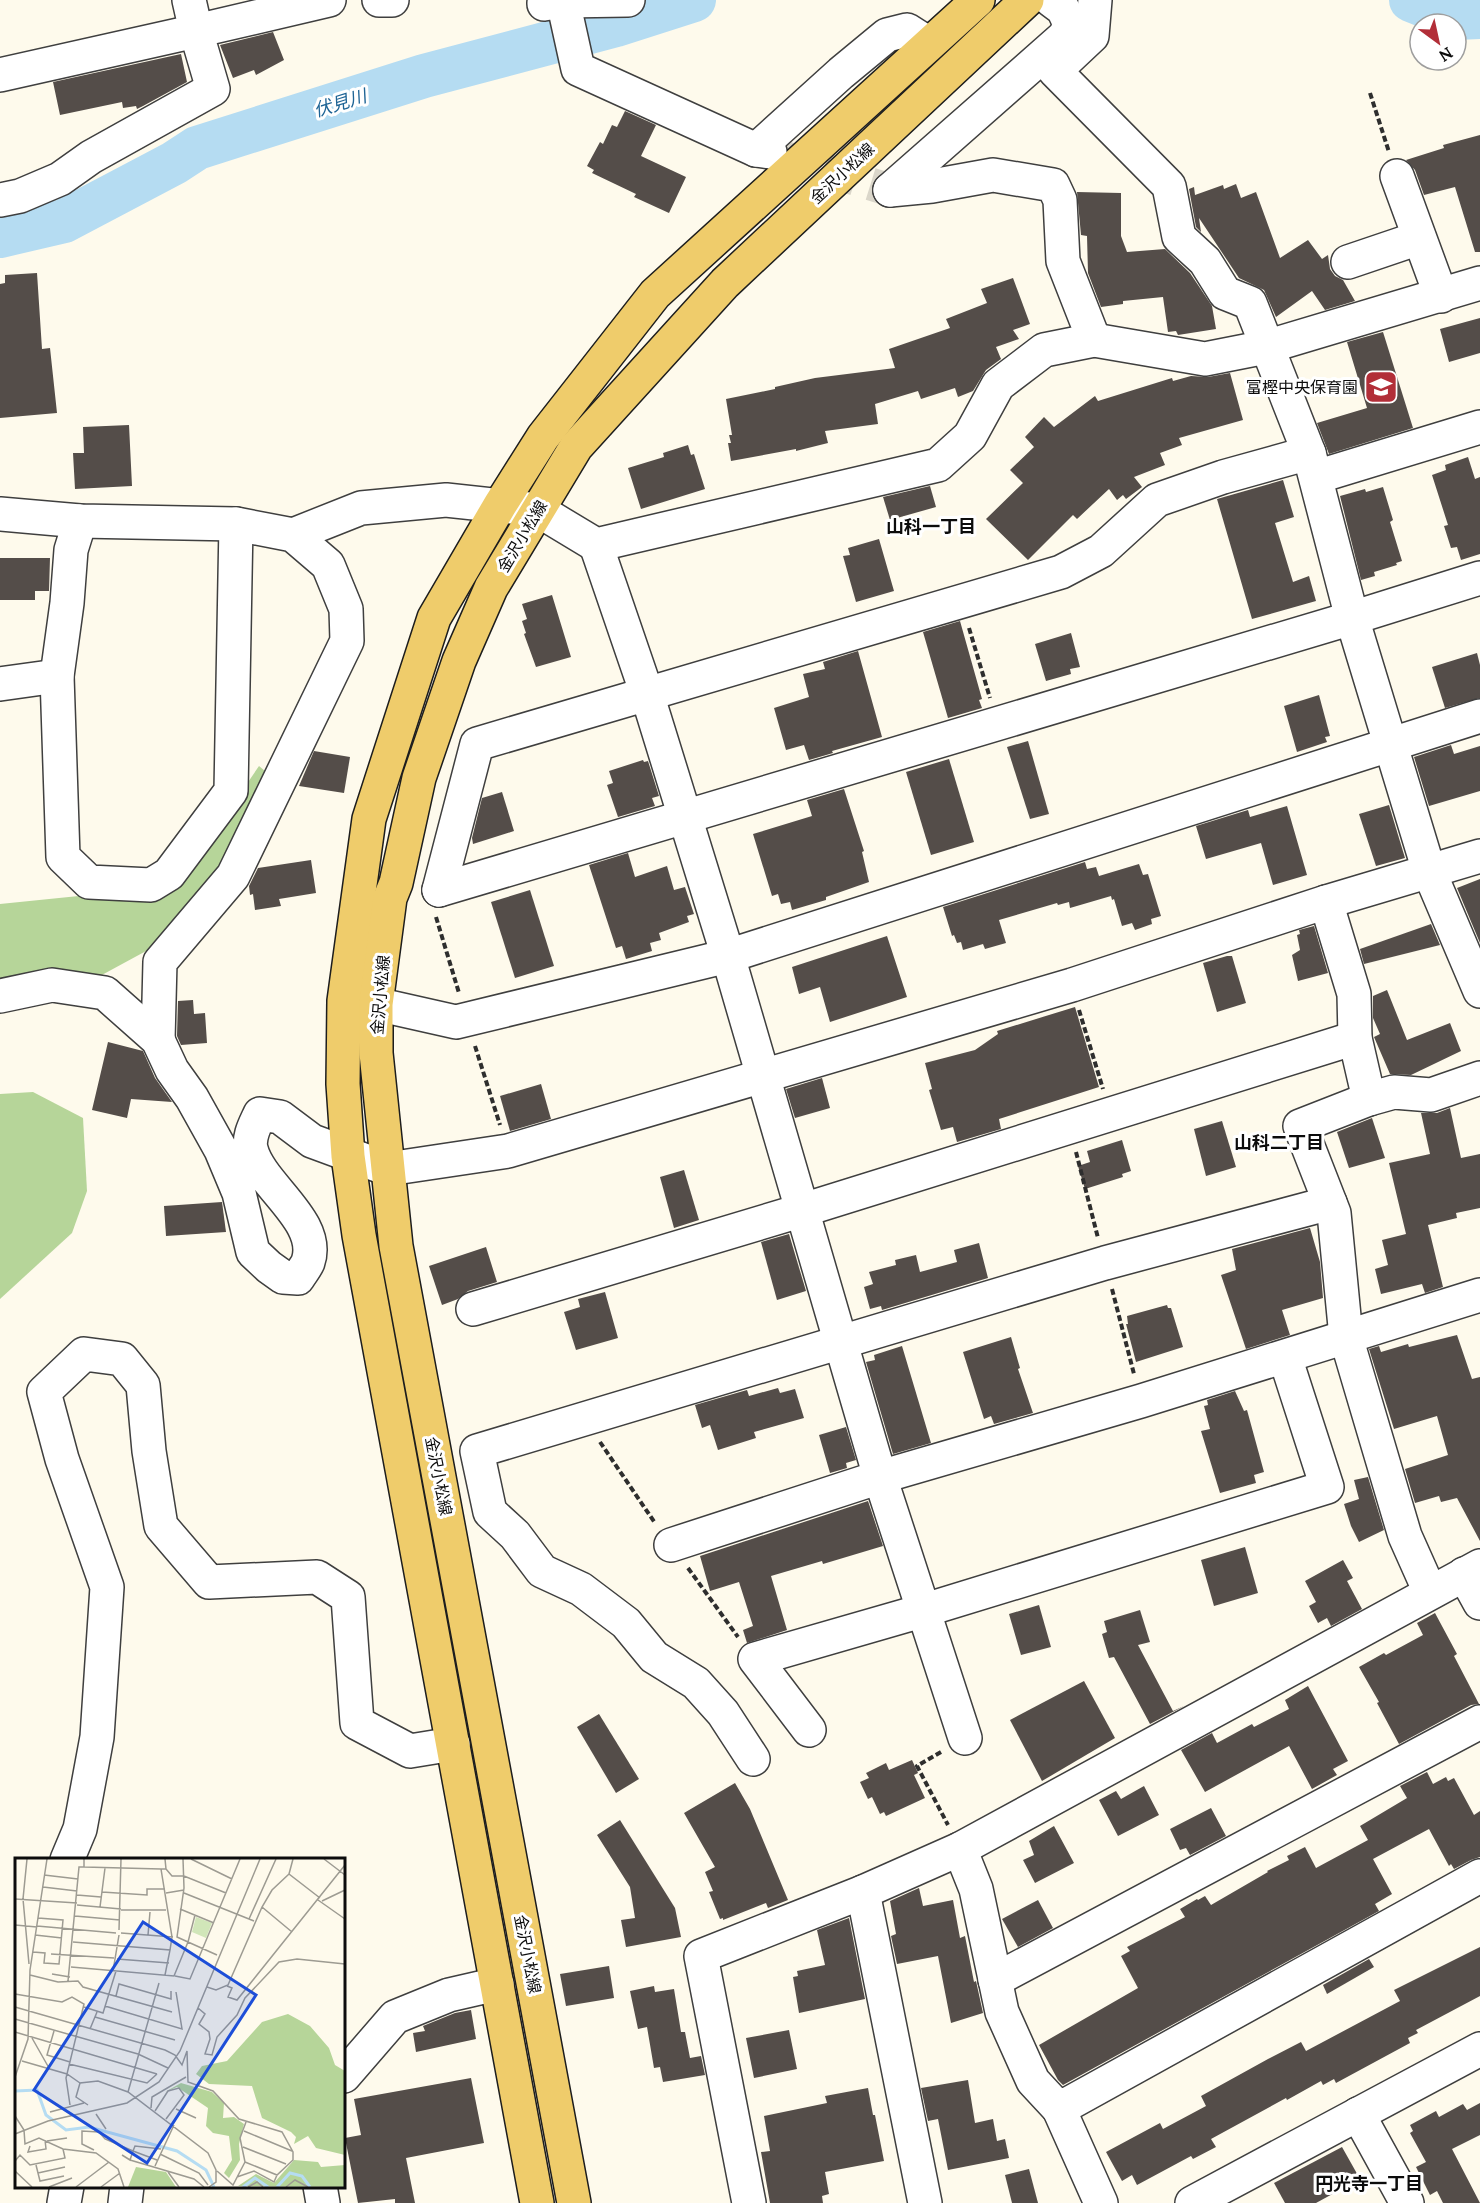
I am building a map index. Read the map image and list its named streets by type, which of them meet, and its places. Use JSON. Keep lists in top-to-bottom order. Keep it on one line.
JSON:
{"streets":{"main road":["金沢小松線"]},"districts":["山科一丁目","山科二丁目","円光寺一丁目"],"water":["伏見川"],"places":{"school or university":["富樫中央保育園"]},"north":"bottom right"}
